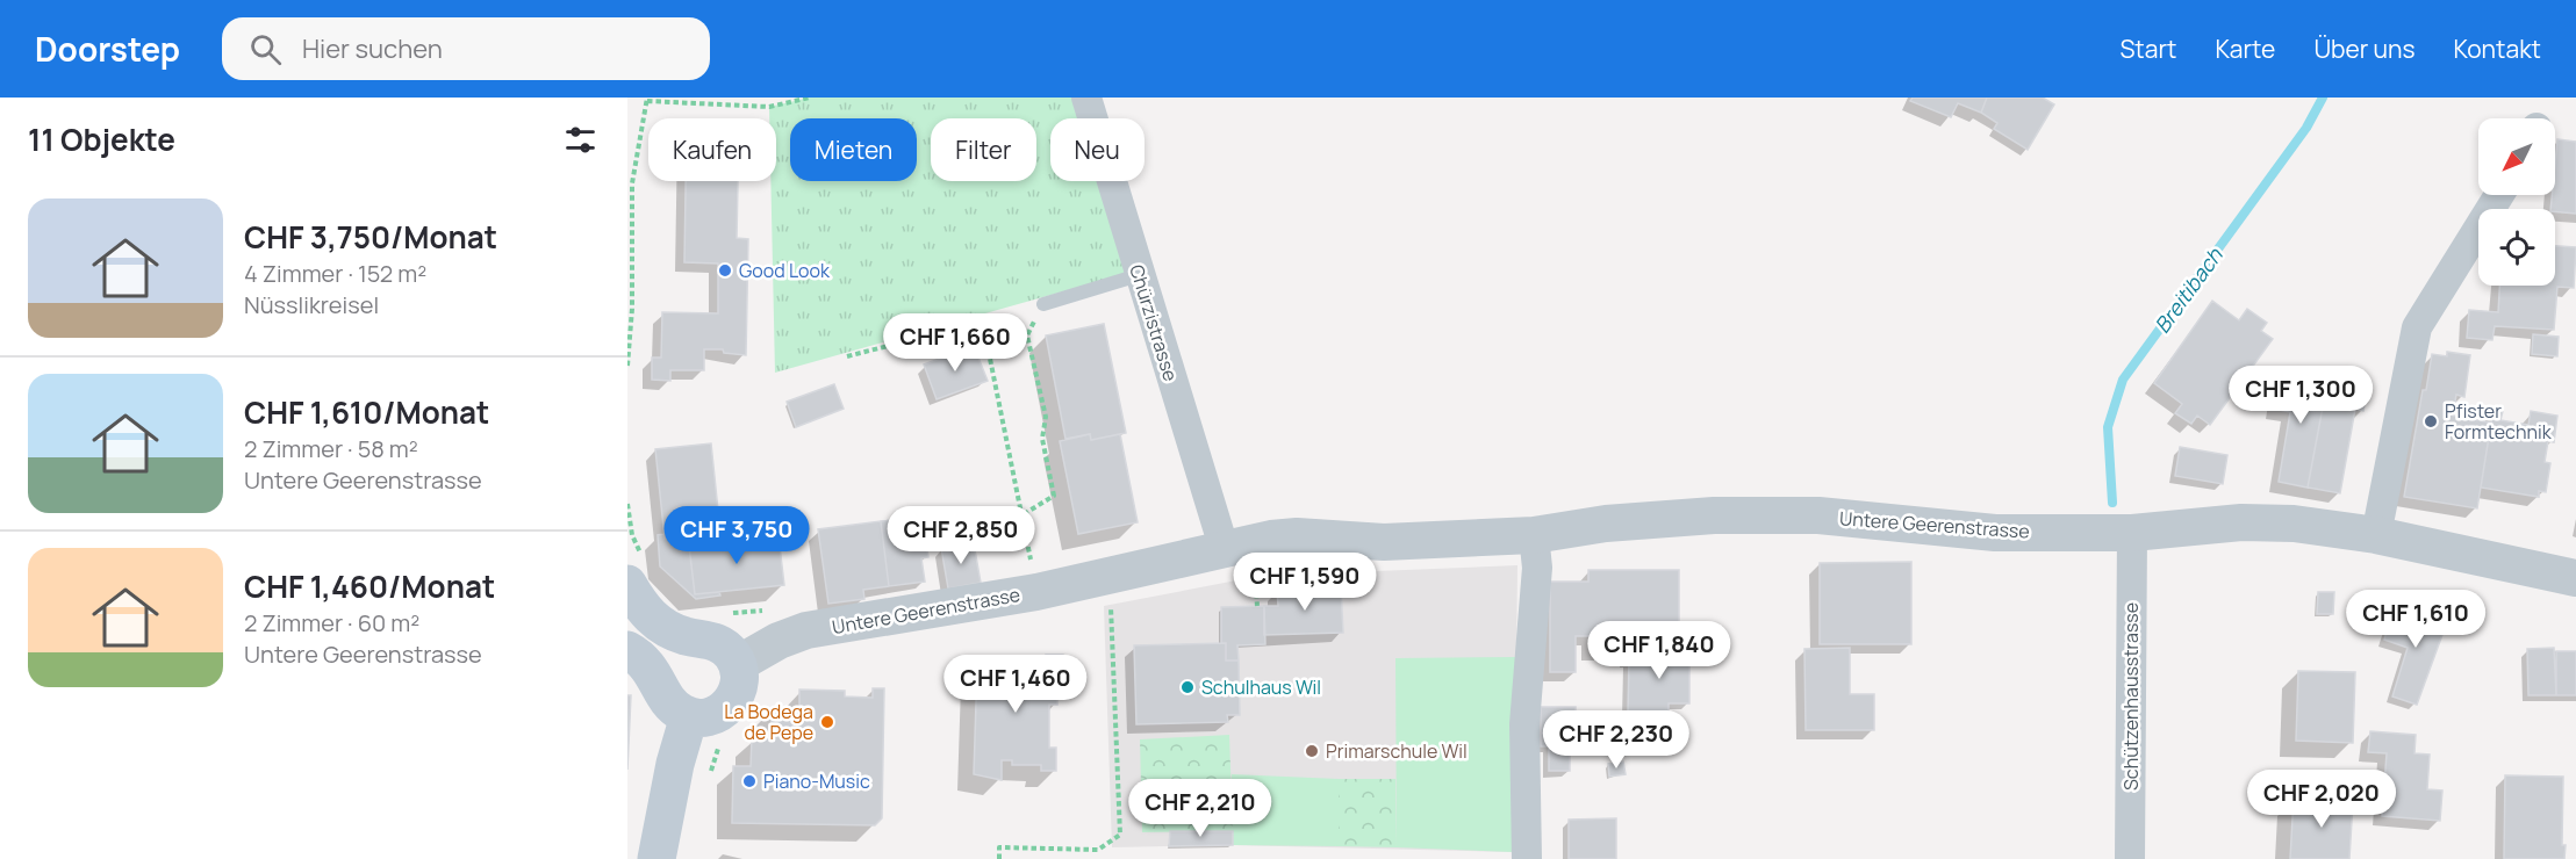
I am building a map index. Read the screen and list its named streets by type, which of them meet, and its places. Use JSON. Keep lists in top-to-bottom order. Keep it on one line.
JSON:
{"streets":{"street":["Chürzistrasse","Untere Geerenstrasse","Schützenhausstrasse"]},"crossings":[["Chürzistrasse","Untere Geerenstrasse"],["Untere Geerenstrasse","Schützenhausstrasse"]],"water":["Breitibach"],"places":["Good Look","Pfister Formtechnik","Schulhaus Wil","La Bodega de Pepe","Primarschule Wil","Piano-Music"],"north":"bottom left","page":{"header":"Doorstep","search":"Hier suchen","nav":["Start","Karte","Über uns","Kontakt"],"heading":"11 Objekte","chip":["Kaufen","Mieten","Filter","Neu"],"list":[{"name":"CHF 3,750/Monat","note":"4 Zimmer · 152 m² · Nüsslikreisel"},{"name":"CHF 1,610/Monat","note":"2 Zimmer · 58 m² · Untere Geerenstrasse"},{"name":"CHF 1,460/Monat","note":"2 Zimmer · 60 m² · Untere Geerenstrasse"}],"price":["CHF 1,660","CHF 1,300","CHF 3,750","CHF 2,850","CHF 1,590","CHF 1,610","CHF 1,840","CHF 1,460","CHF 2,230","CHF 2,020","CHF 2,210"]}}
